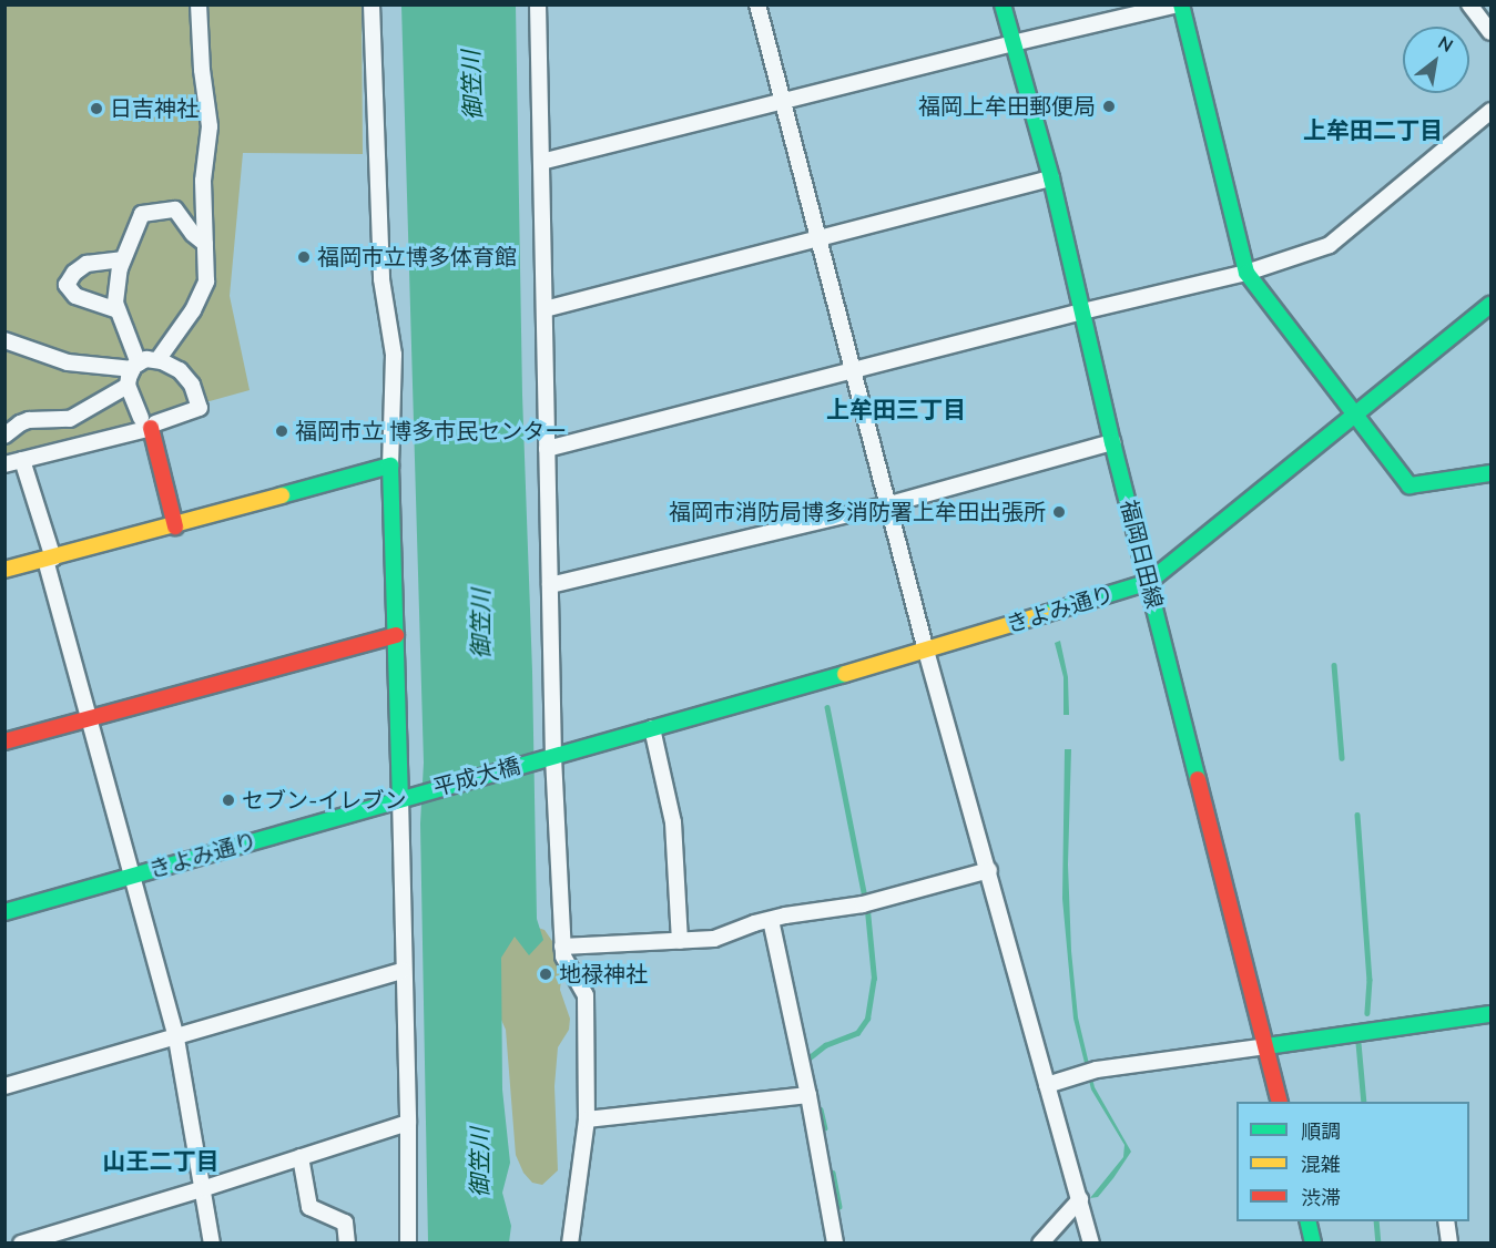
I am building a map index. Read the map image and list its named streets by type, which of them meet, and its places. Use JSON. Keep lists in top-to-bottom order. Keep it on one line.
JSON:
{"streets":{"street":["福岡日田線","きよみ通り","平成大橋"]},"crossings":[["福岡日田線","きよみ通り"],["きよみ通り","平成大橋"]],"districts":["上牟田二丁目","上牟田三丁目","山王二丁目"],"water":["御笠川"],"places":["福岡上牟田郵便局","日吉神社","福岡市立博多体育館","福岡市立 博多市民センター","福岡市消防局博多消防署上牟田出張所","セブン-イレブン","地禄神社"],"legend":["順調","混雑","渋滞"],"north":"top right"}
